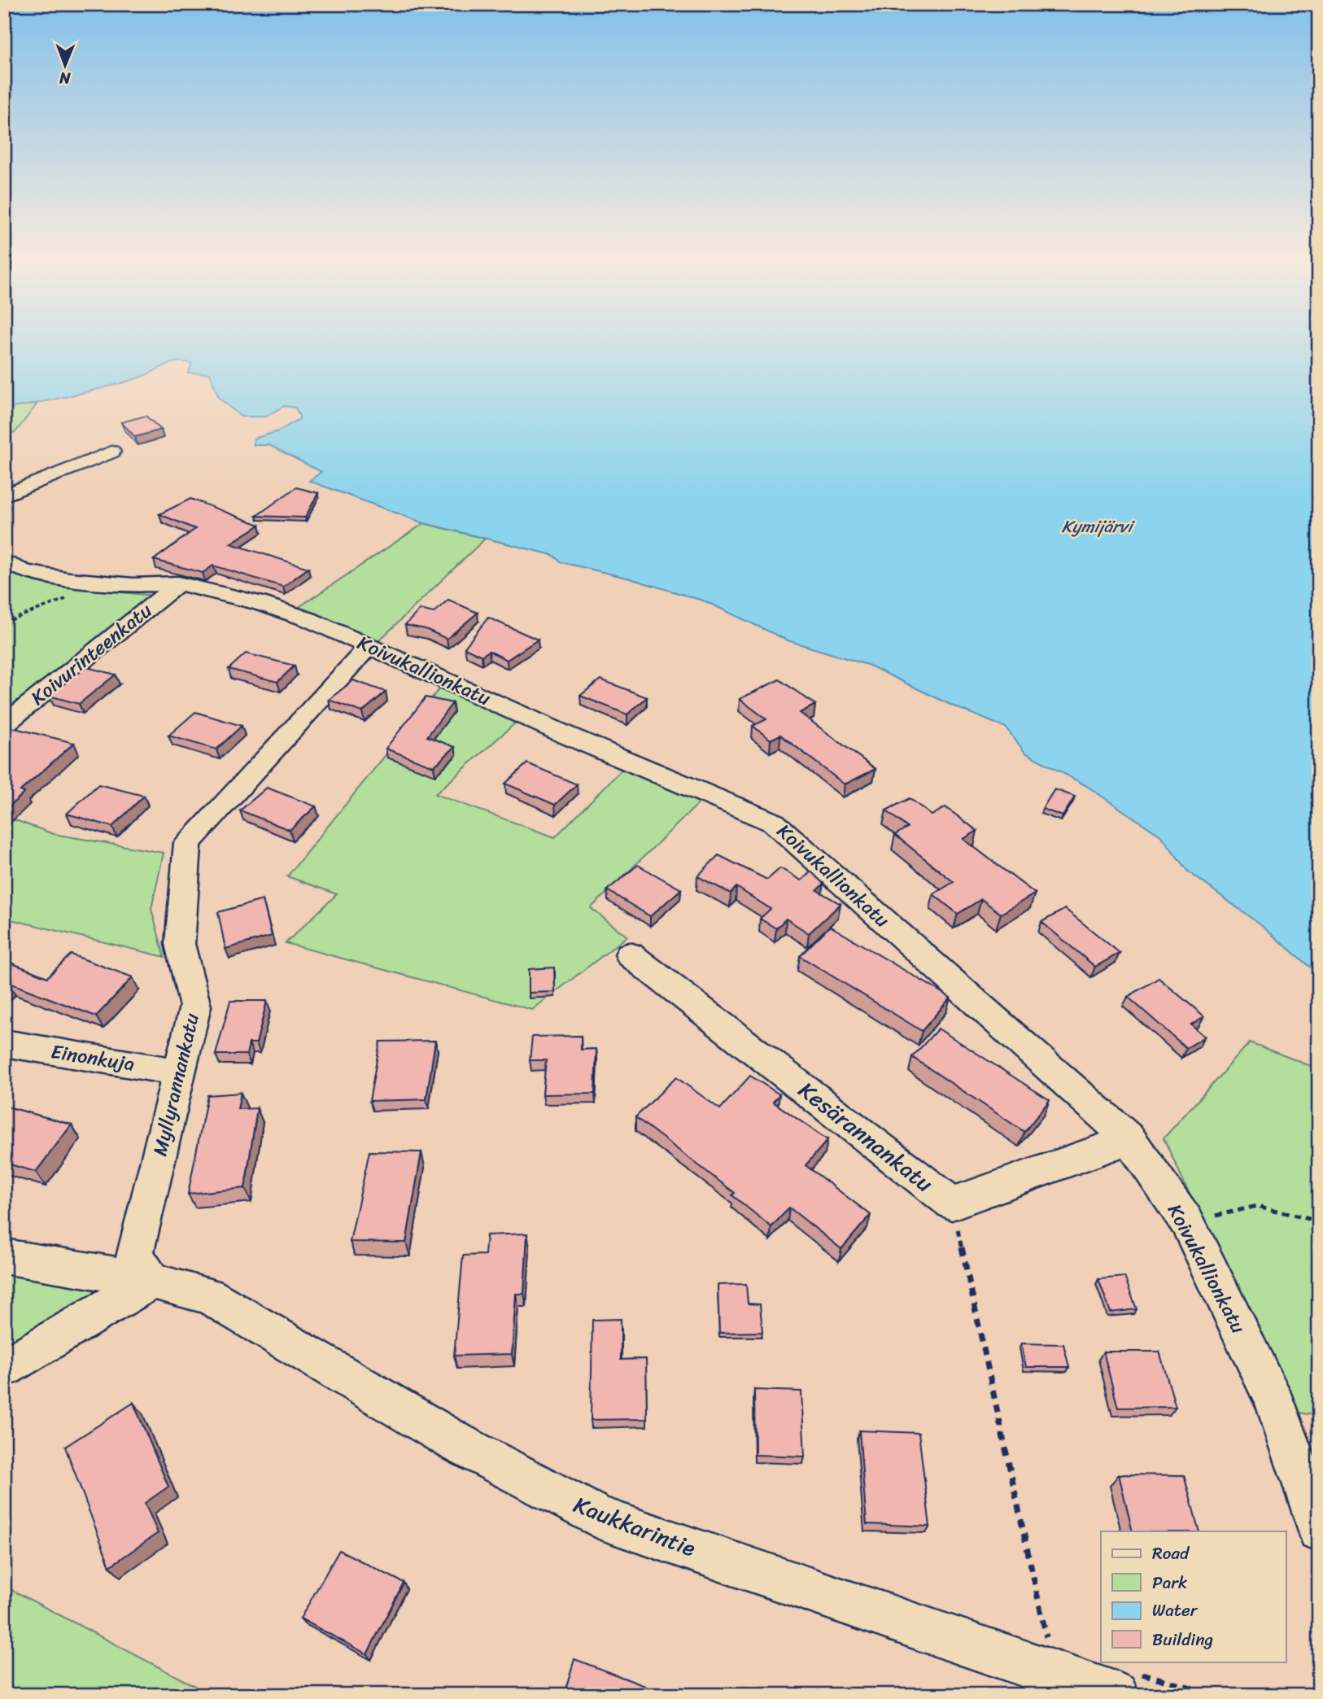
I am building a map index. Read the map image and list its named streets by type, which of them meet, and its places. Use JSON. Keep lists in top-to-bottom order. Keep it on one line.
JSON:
{"streets":{"street":["Koivurinteenkatu","Koivukallionkatu","Einonkuja","Myllyrannankatu","Kesärannankatu","Kaukkarintie"]},"crossings":[["Koivurinteenkatu","Koivukallionkatu"],["Koivukallionkatu","Myllyrannankatu"],["Koivukallionkatu","Kesärannankatu"],["Einonkuja","Myllyrannankatu"],["Myllyrannankatu","Kaukkarintie"]],"water":["Kymijärvi"],"legend":["Road","Park","Water","Building"],"north":"bottom"}
